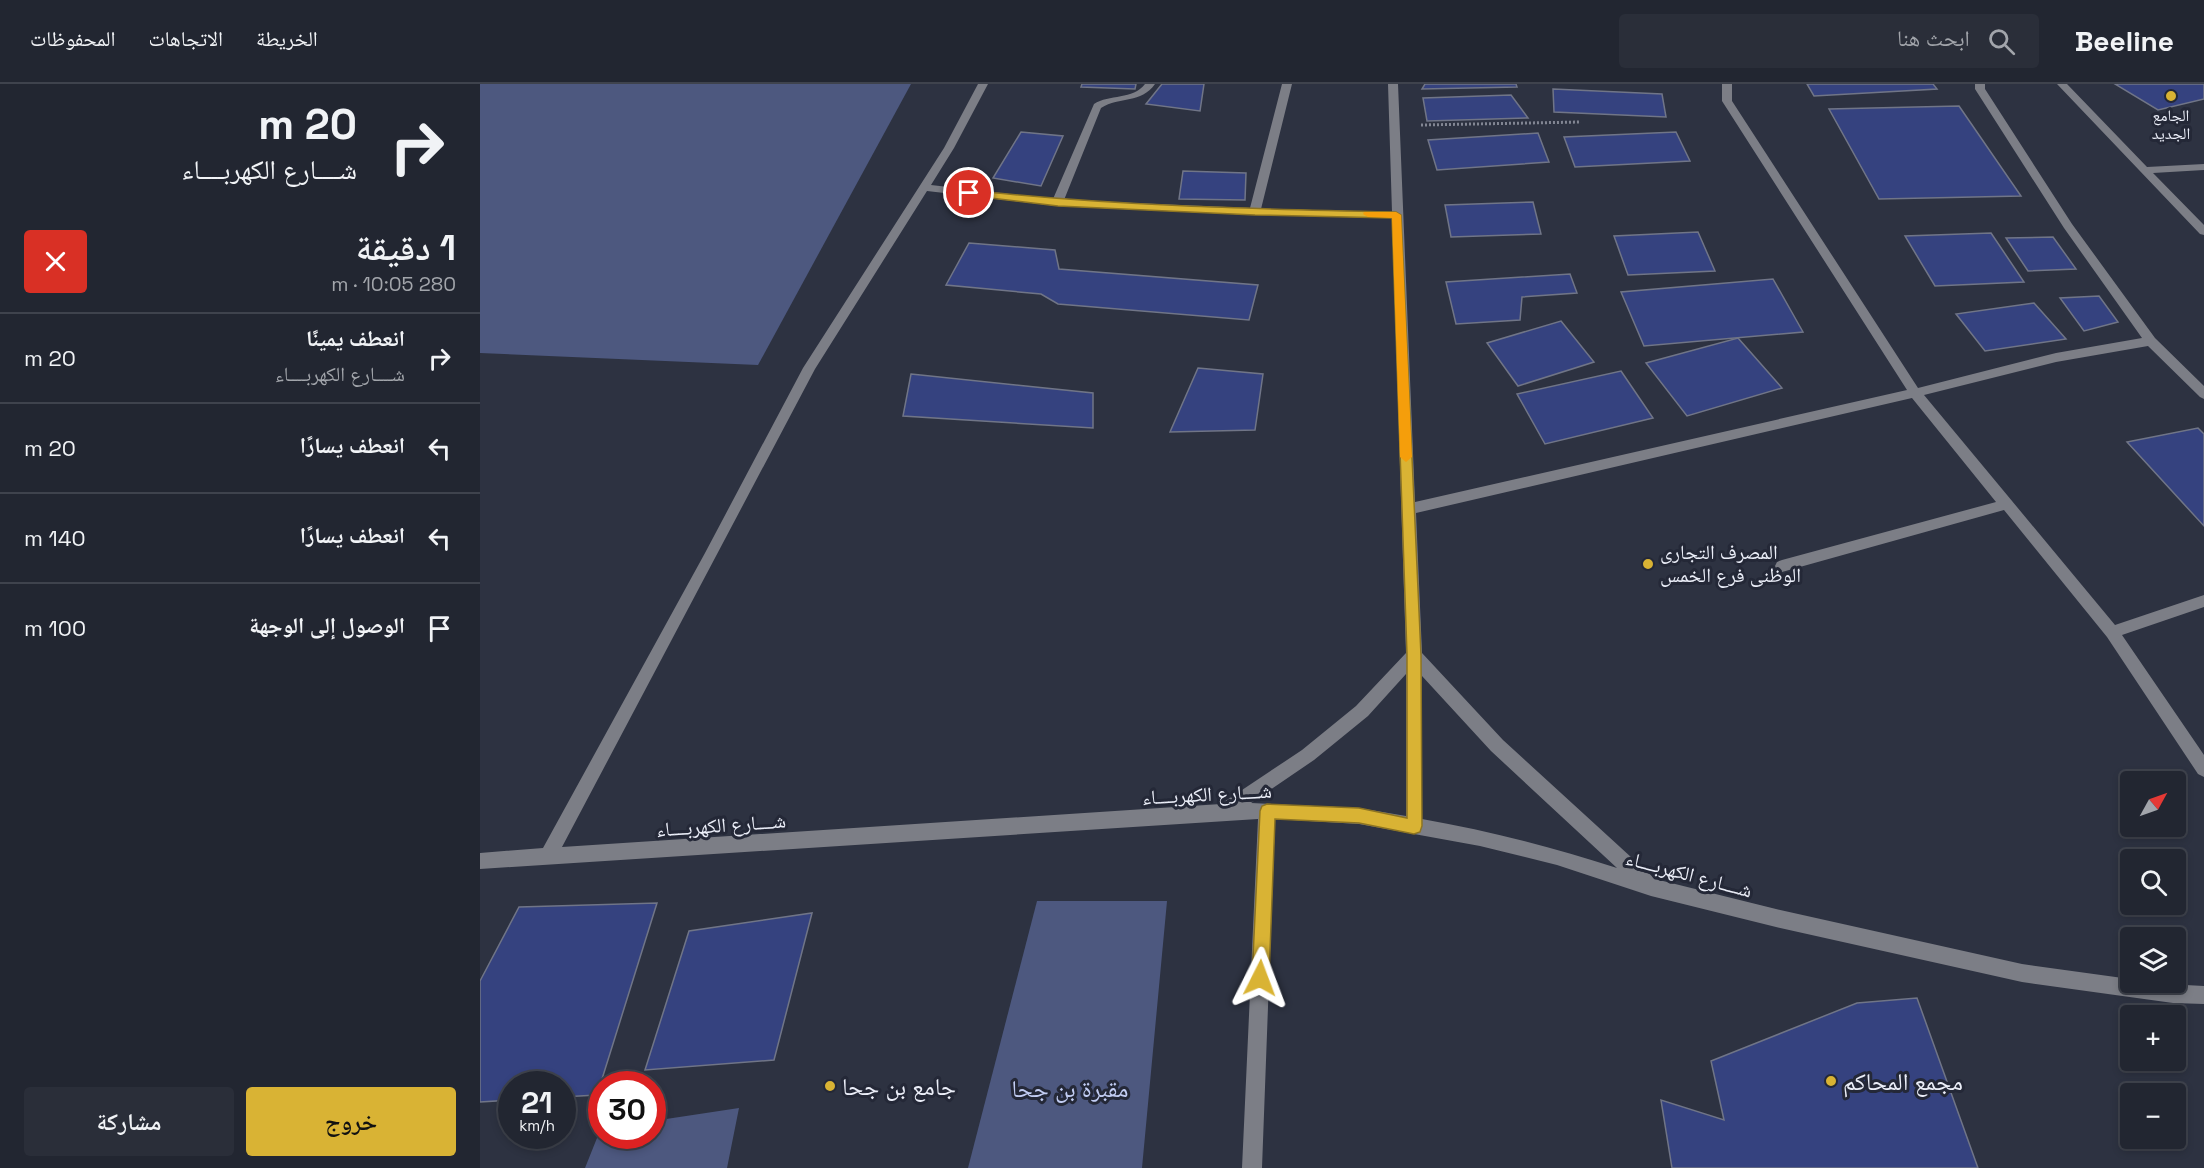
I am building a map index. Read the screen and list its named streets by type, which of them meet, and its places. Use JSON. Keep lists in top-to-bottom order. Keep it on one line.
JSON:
{"streets":{"street":["شــــارع الكهربــــاء"]},"parks":["مقبرة بن جحا"],"places":["الجامع الجديد","المصرف التجارى الوظنى فرع الخمس","مجمع المحاكم","جامع بن جحا"],"north":"top right","page":{"header":"Beeline","search":"ابحث هنا","nav":["الخريطة","الاتجاهات","المحفوظات"],"turn":["20 m","شــــارع الكهربــــاء"],"heading":["1 دقيقة","280 m · 10:05"],"list":[{"name":"انعطف يمينًا","note":"شــــارع الكهربــــاء","value":"20 m"},{"name":"انعطف يسارًا","value":"20 m"},{"name":"انعطف يسارًا","value":"140 m"},{"name":"الوصول إلى الوجهة","value":"100 m"}],"map_buttons":["+","−"],"speed":"21 km/h","limit":"30","buttons":["خروج","مشاركة"]}}
